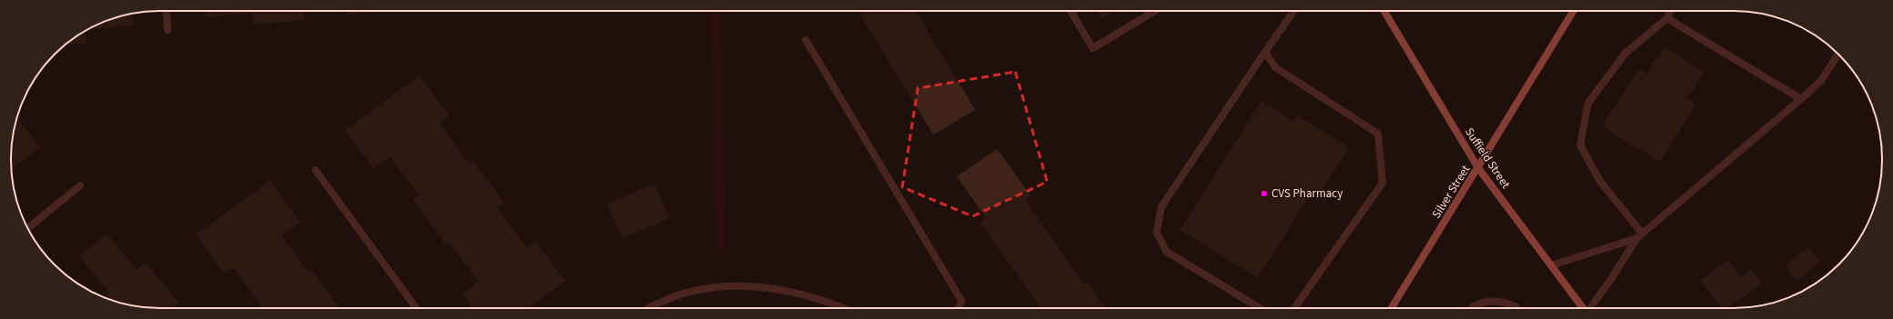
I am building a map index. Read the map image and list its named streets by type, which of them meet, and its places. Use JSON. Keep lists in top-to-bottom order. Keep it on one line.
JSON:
{"streets":{"main road":["Suffield Street","Silver Street"]},"crossings":[["Suffield Street","Silver Street"]],"places":["CVS Pharmacy"]}
